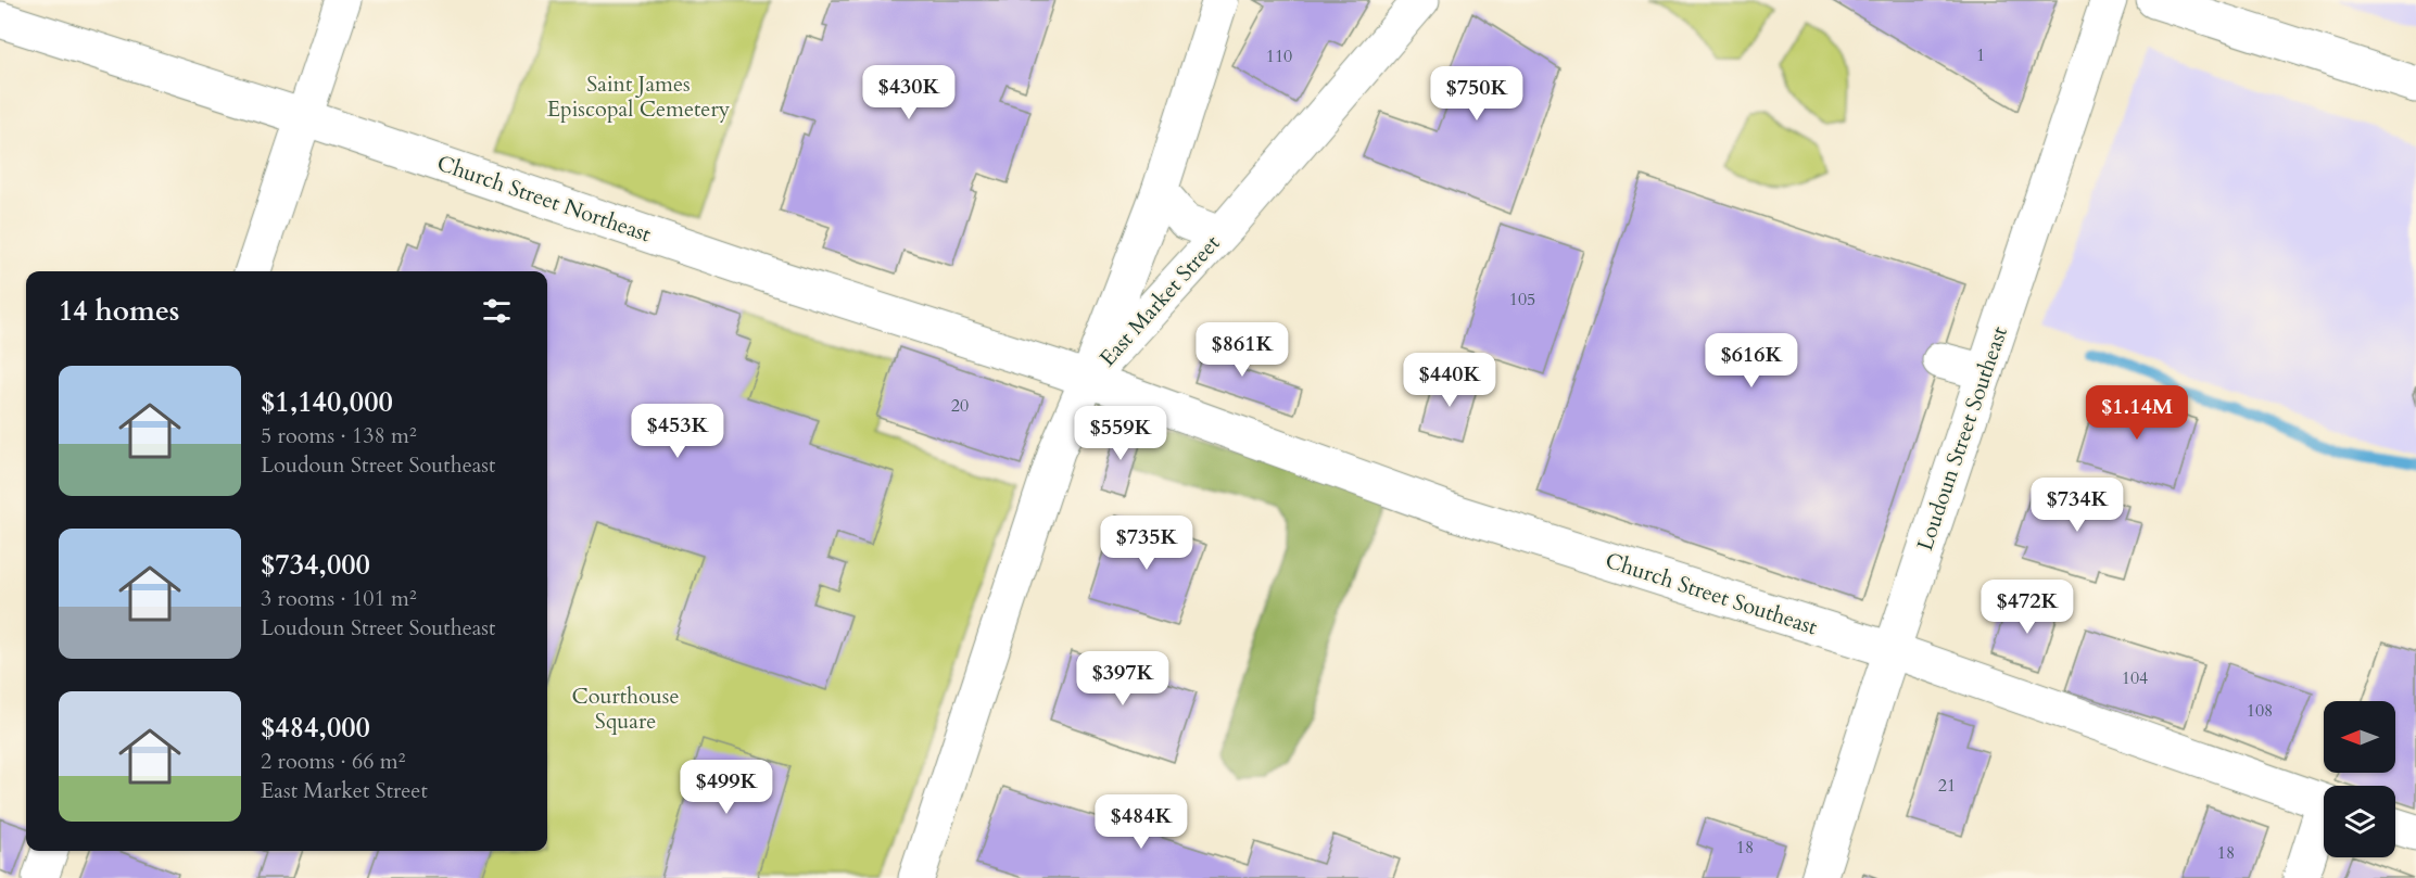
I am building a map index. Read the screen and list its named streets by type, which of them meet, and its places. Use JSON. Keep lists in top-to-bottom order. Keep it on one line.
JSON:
{"streets":{"street":["Church Street Northeast","East Market Street","Loudoun Street Southeast","Church Street Southeast"]},"crossings":[["Church Street Northeast","East Market Street"],["Church Street Northeast","Church Street Southeast"],["East Market Street","Church Street Southeast"],["Loudoun Street Southeast","Church Street Southeast"]],"parks":["Saint James Episcopal Cemetery","Courthouse Square"],"house_numbers":["1","110","105","20","104","108","21","18","18"],"north":"left","page":{"price":["$430K","$750K","$861K","$616K","$440K","$1.14M","$453K","$559K","$734K","$735K","$472K","$397K","$499K","$484K"],"heading":"14 homes","list":[{"name":"$1,140,000","note":"5 rooms · 138 m² · Loudoun Street Southeast"},{"name":"$734,000","note":"3 rooms · 101 m² · Loudoun Street Southeast"},{"name":"$484,000","note":"2 rooms · 66 m² · East Market Street"}]}}
